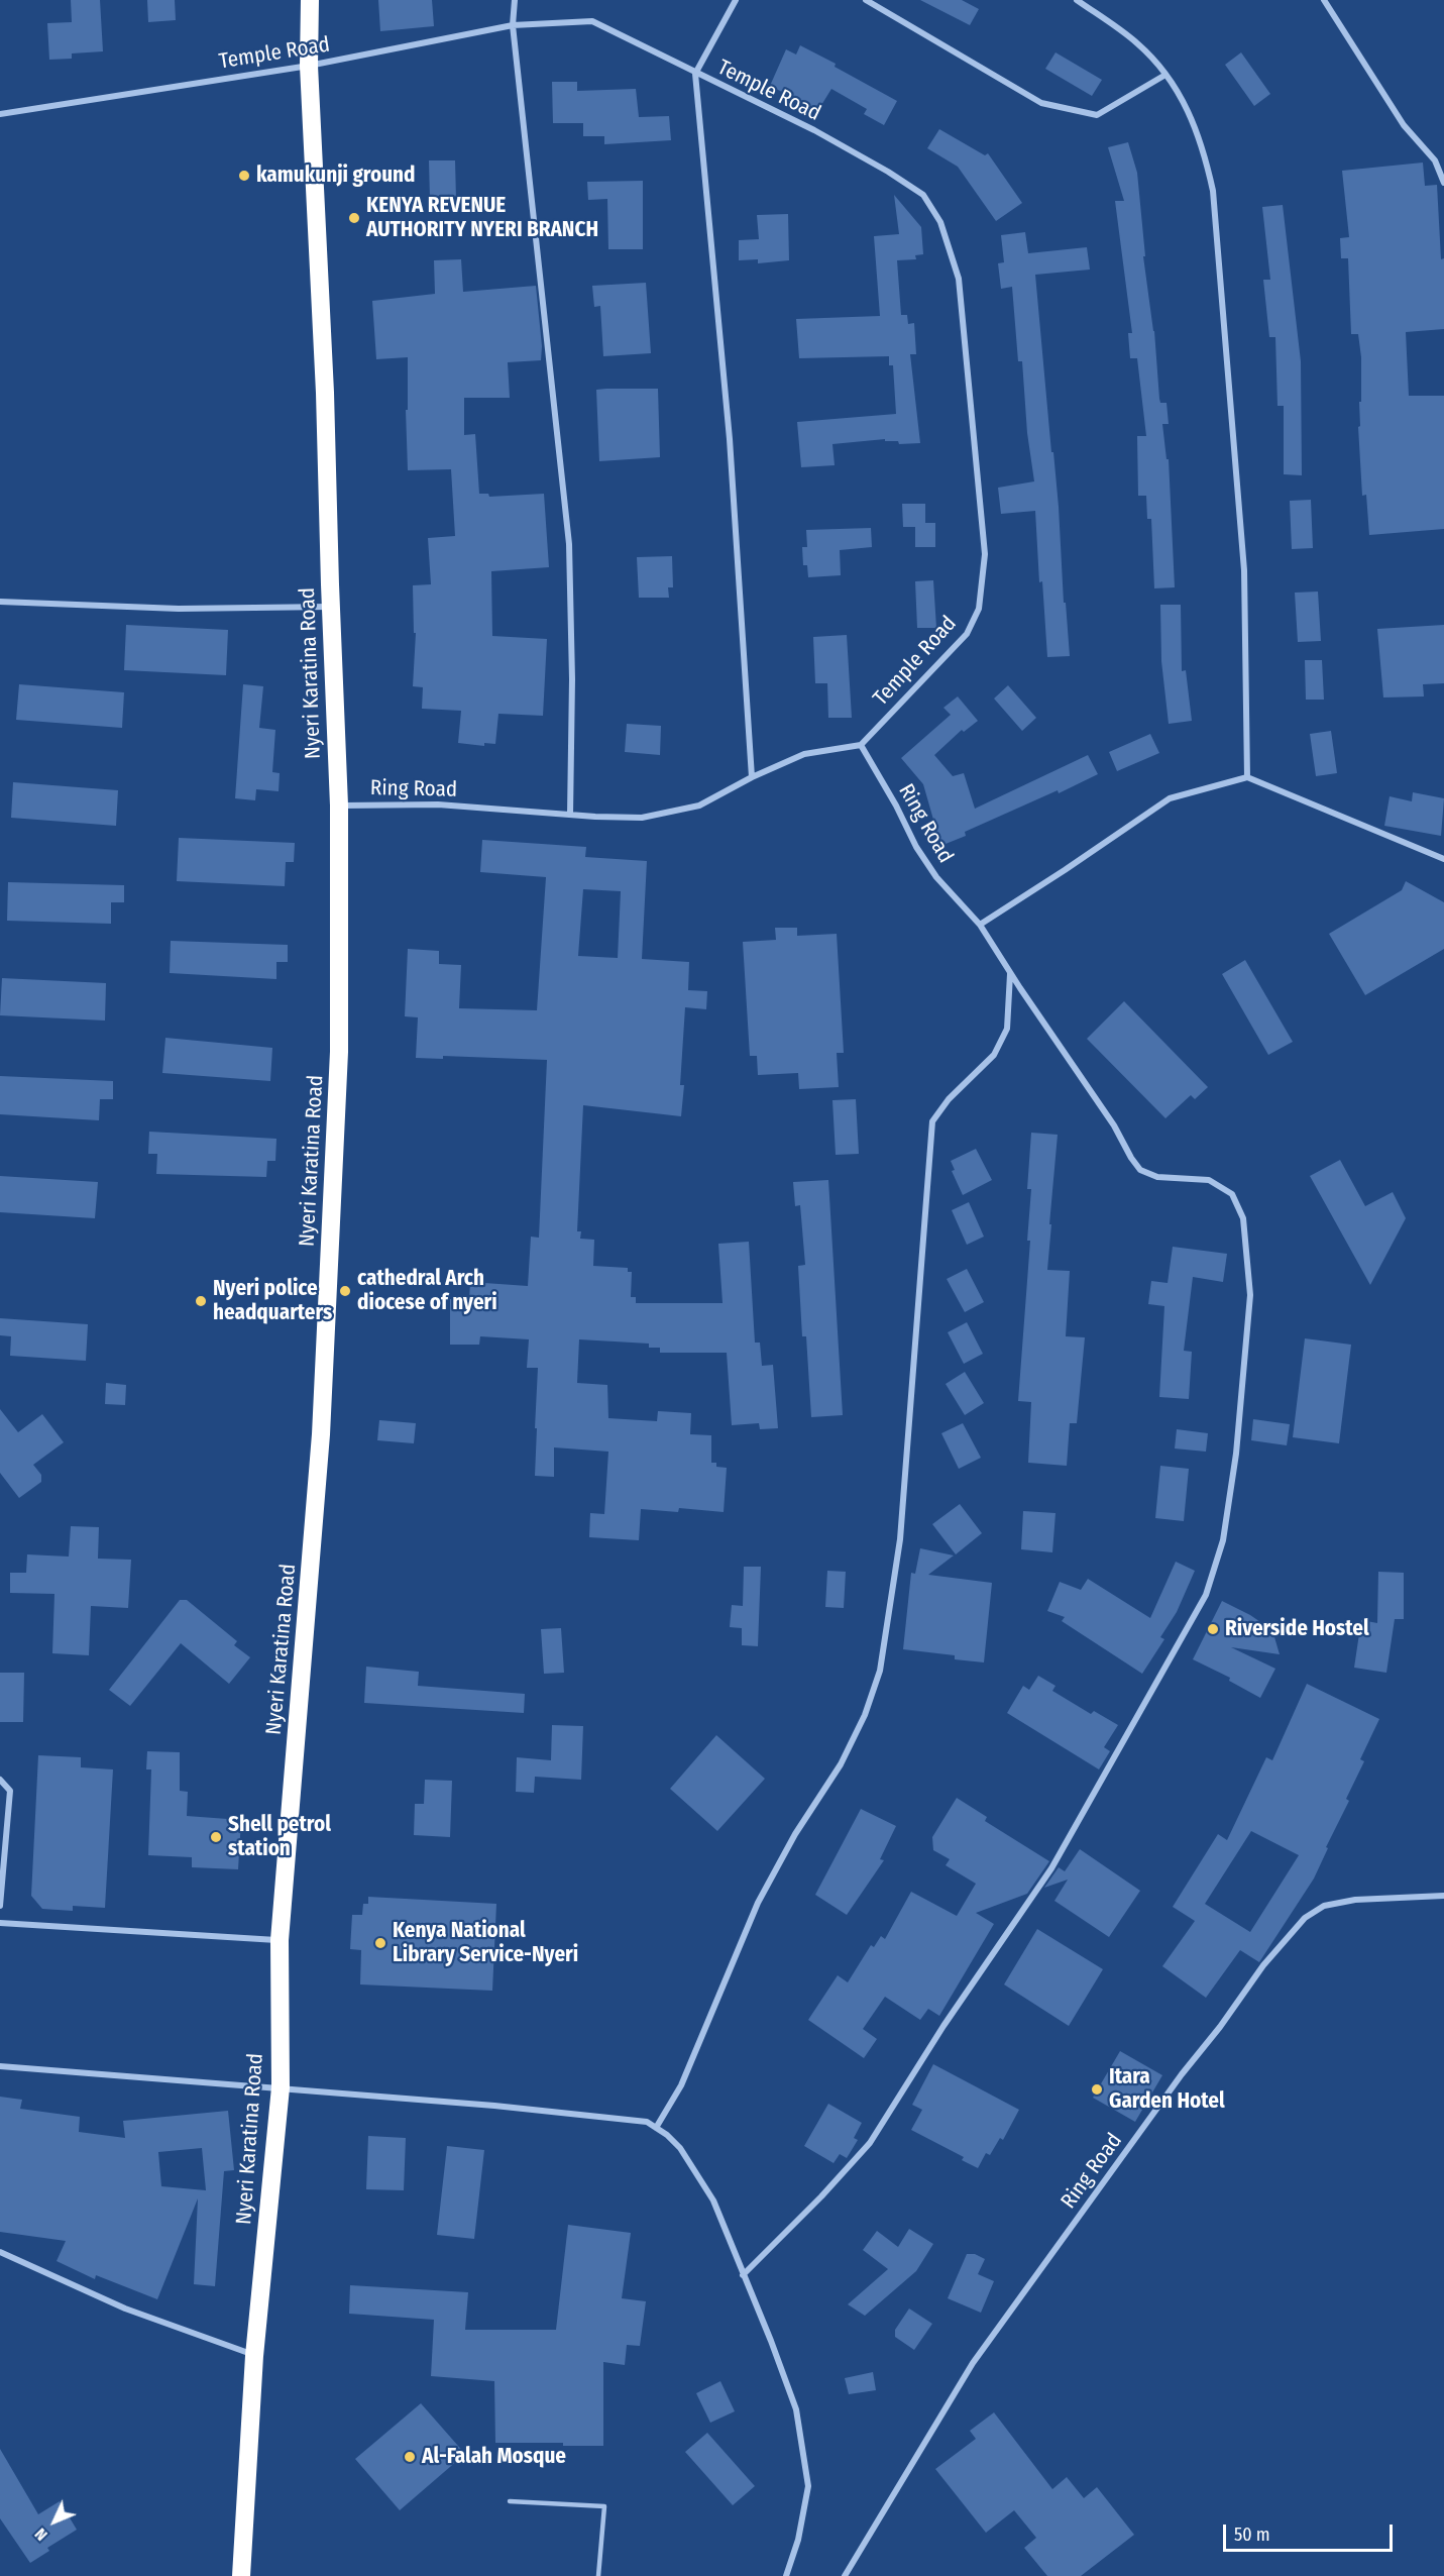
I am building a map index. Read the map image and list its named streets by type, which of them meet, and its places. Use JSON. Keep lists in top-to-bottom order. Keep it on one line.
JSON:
{"streets":{"highway":["Nyeri Karatina Road"],"street":["Temple Road","Ring Road"]},"crossings":[["Temple Road","Nyeri Karatina Road"],["Temple Road","Ring Road"],["Nyeri Karatina Road","Ring Road"]],"places":["kamukunji ground","KENYA REVENUE AUTHORITY NYERI BRANCH","cathedral Arch diocese of nyeri","Nyeri police headquarters","Riverside Hostel","Shell petrol station","Kenya National Library Service-Nyeri","Itara Garden Hotel","Al-Falah Mosque"],"scale_bar":"50 m","north":"bottom left"}
